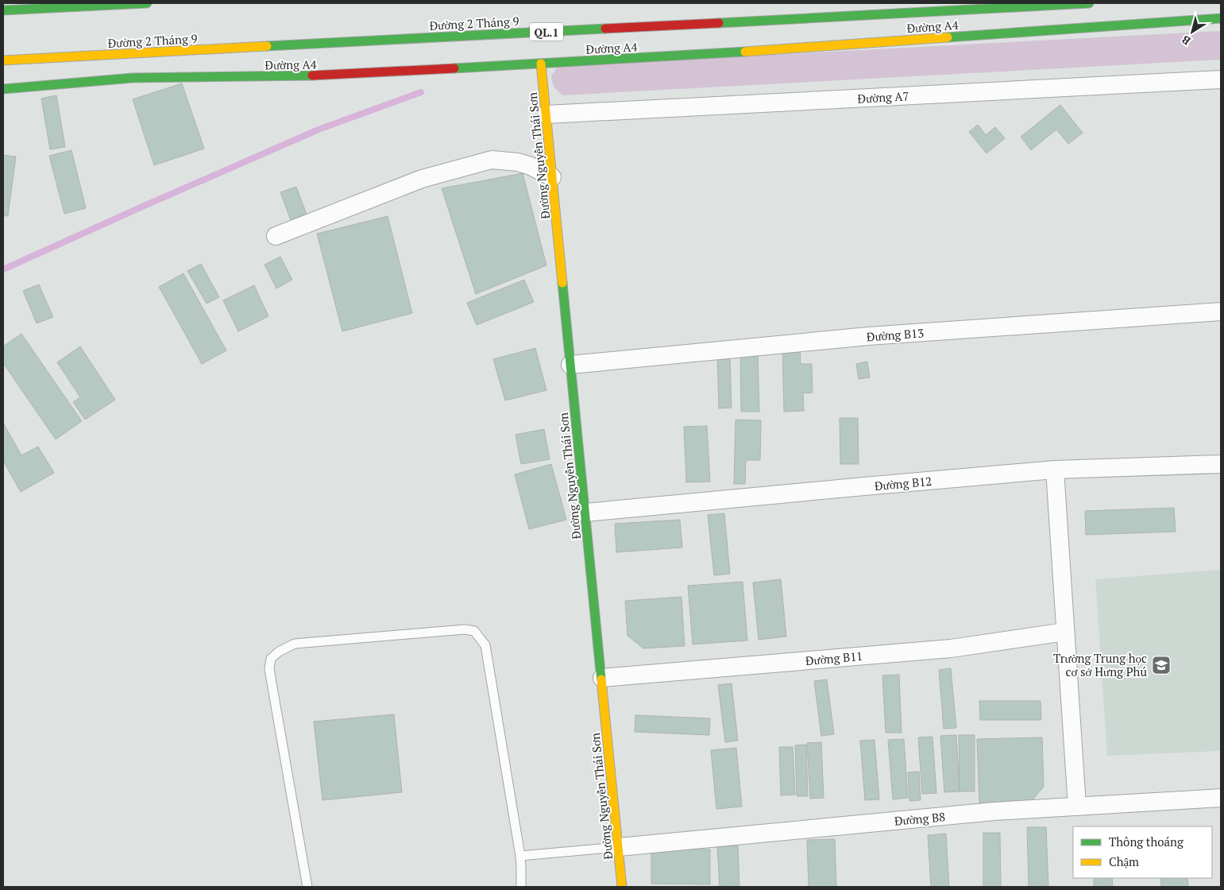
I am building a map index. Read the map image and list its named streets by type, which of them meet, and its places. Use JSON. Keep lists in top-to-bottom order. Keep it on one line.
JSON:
{"streets":{"main road":["Đường 2 Tháng 9","Đường A4","QL.1","Đường Nguyễn Thái Sơn"],"street":["Đường A7","Đường B13","Đường B12","Đường B11","Đường B8"]},"crossings":[["Đường A4","Đường Nguyễn Thái Sơn"],["Đường A7","Đường Nguyễn Thái Sơn"],["Đường Nguyễn Thái Sơn","Đường B13"],["Đường Nguyễn Thái Sơn","Đường B12"],["Đường Nguyễn Thái Sơn","Đường B11"],["Đường Nguyễn Thái Sơn","Đường B8"]],"places":{"school or university":["Trường Trung học cơ sở Hưng Phú"]},"legend":["Thông thoáng","Chậm"],"north":"bottom left"}
